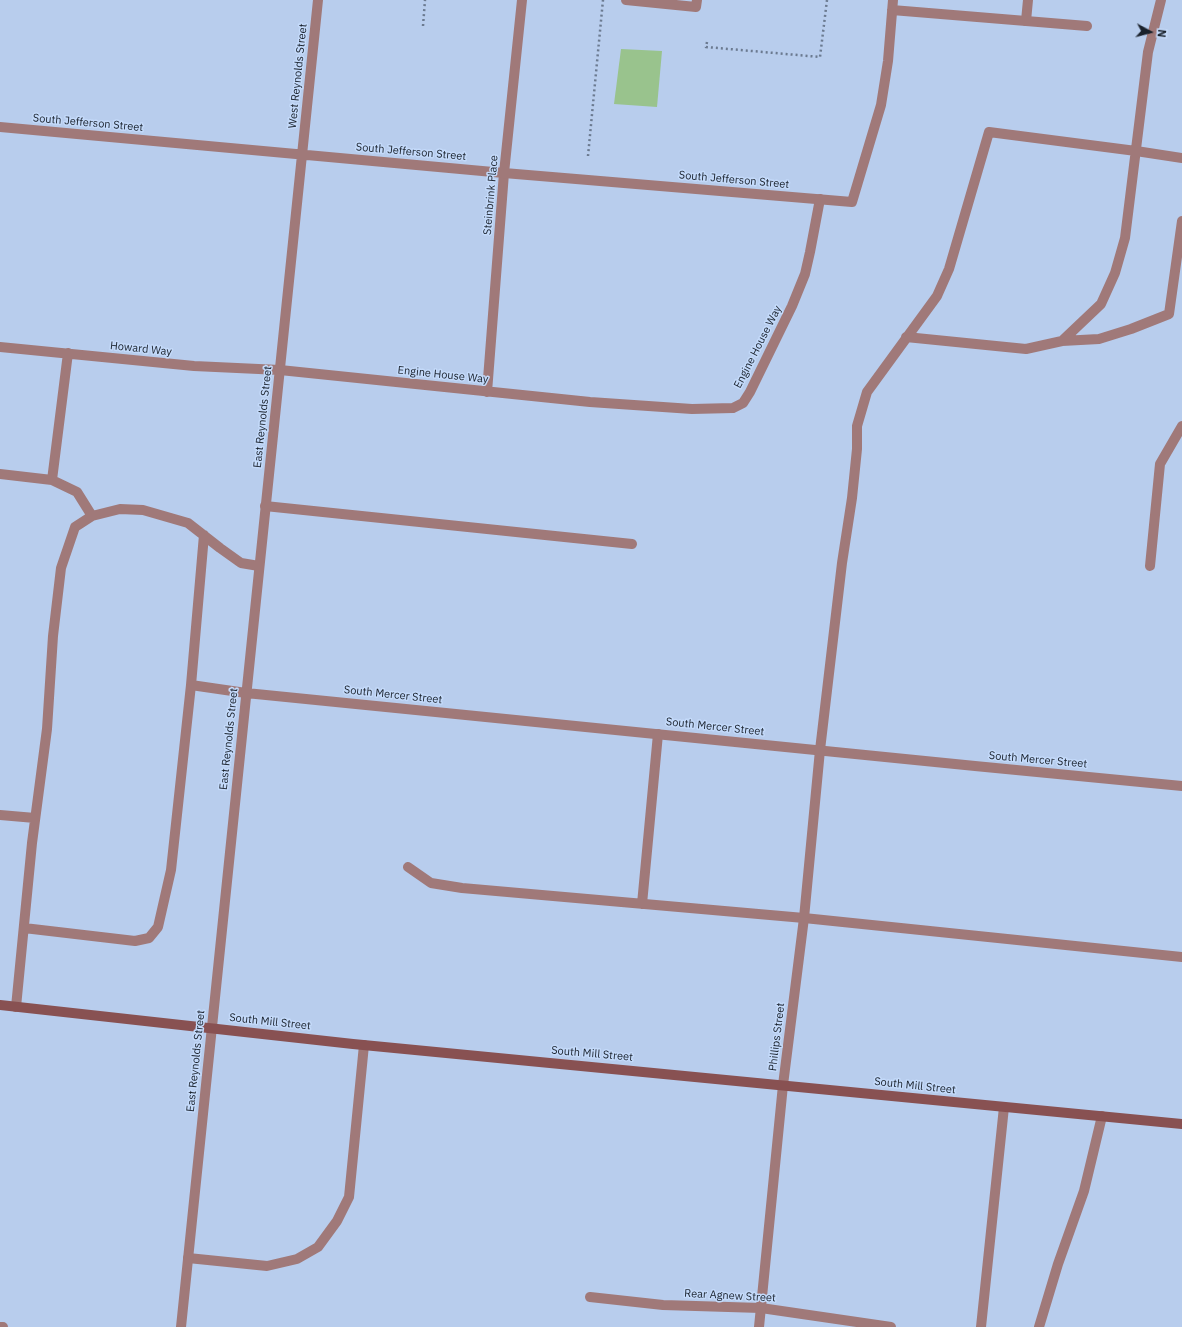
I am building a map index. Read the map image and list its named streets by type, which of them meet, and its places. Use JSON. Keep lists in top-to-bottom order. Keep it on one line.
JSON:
{"streets":{"street":["West Reynolds Street","South Jefferson Street","Steinbrink Place","Engine House Way","Howard Way","East Reynolds Street","South Mercer Street","South Mill Street","Phillips Street","Rear Agnew Street"]},"crossings":[["West Reynolds Street","South Jefferson Street"],["West Reynolds Street","East Reynolds Street"],["South Jefferson Street","Steinbrink Place"],["South Jefferson Street","Engine House Way"],["South Jefferson Street","East Reynolds Street"],["Steinbrink Place","Engine House Way"],["Engine House Way","Howard Way"],["Engine House Way","East Reynolds Street"],["Howard Way","East Reynolds Street"],["East Reynolds Street","South Mercer Street"],["East Reynolds Street","South Mill Street"],["South Mercer Street","Phillips Street"],["South Mill Street","Phillips Street"],["Phillips Street","Rear Agnew Street"]],"north":"right"}
